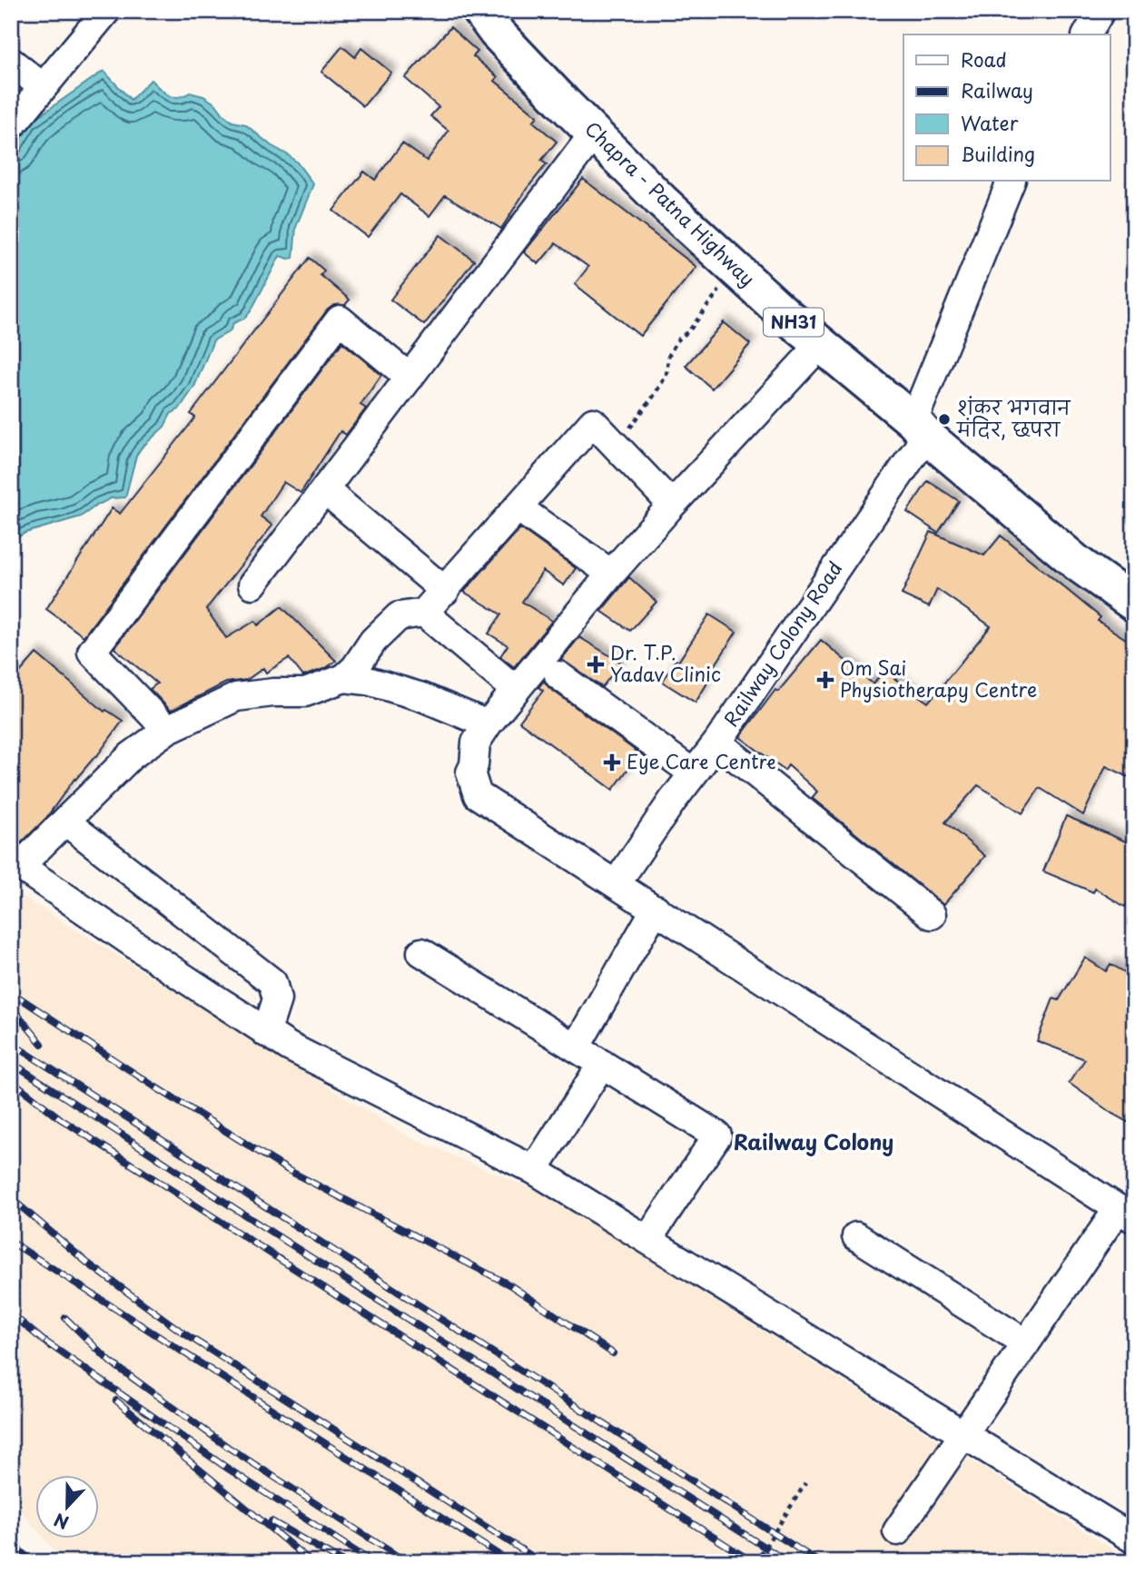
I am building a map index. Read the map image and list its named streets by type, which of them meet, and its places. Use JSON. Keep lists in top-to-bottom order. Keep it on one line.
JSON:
{"streets":{"highway":["Chapra - Patna Highway","NH31"],"street":["Railway Colony Road"]},"crossings":[["Chapra - Patna Highway","Railway Colony Road"]],"districts":["Railway Colony"],"places":{"other":["शंकर भगवान मंदिर, छपरा"],"health":["Dr. T.P. Yadav Clinic","Om Sai Physiotherapy Centre","Eye Care Centre"]},"legend":["Road","Railway","Water","Building"],"north":"bottom"}
